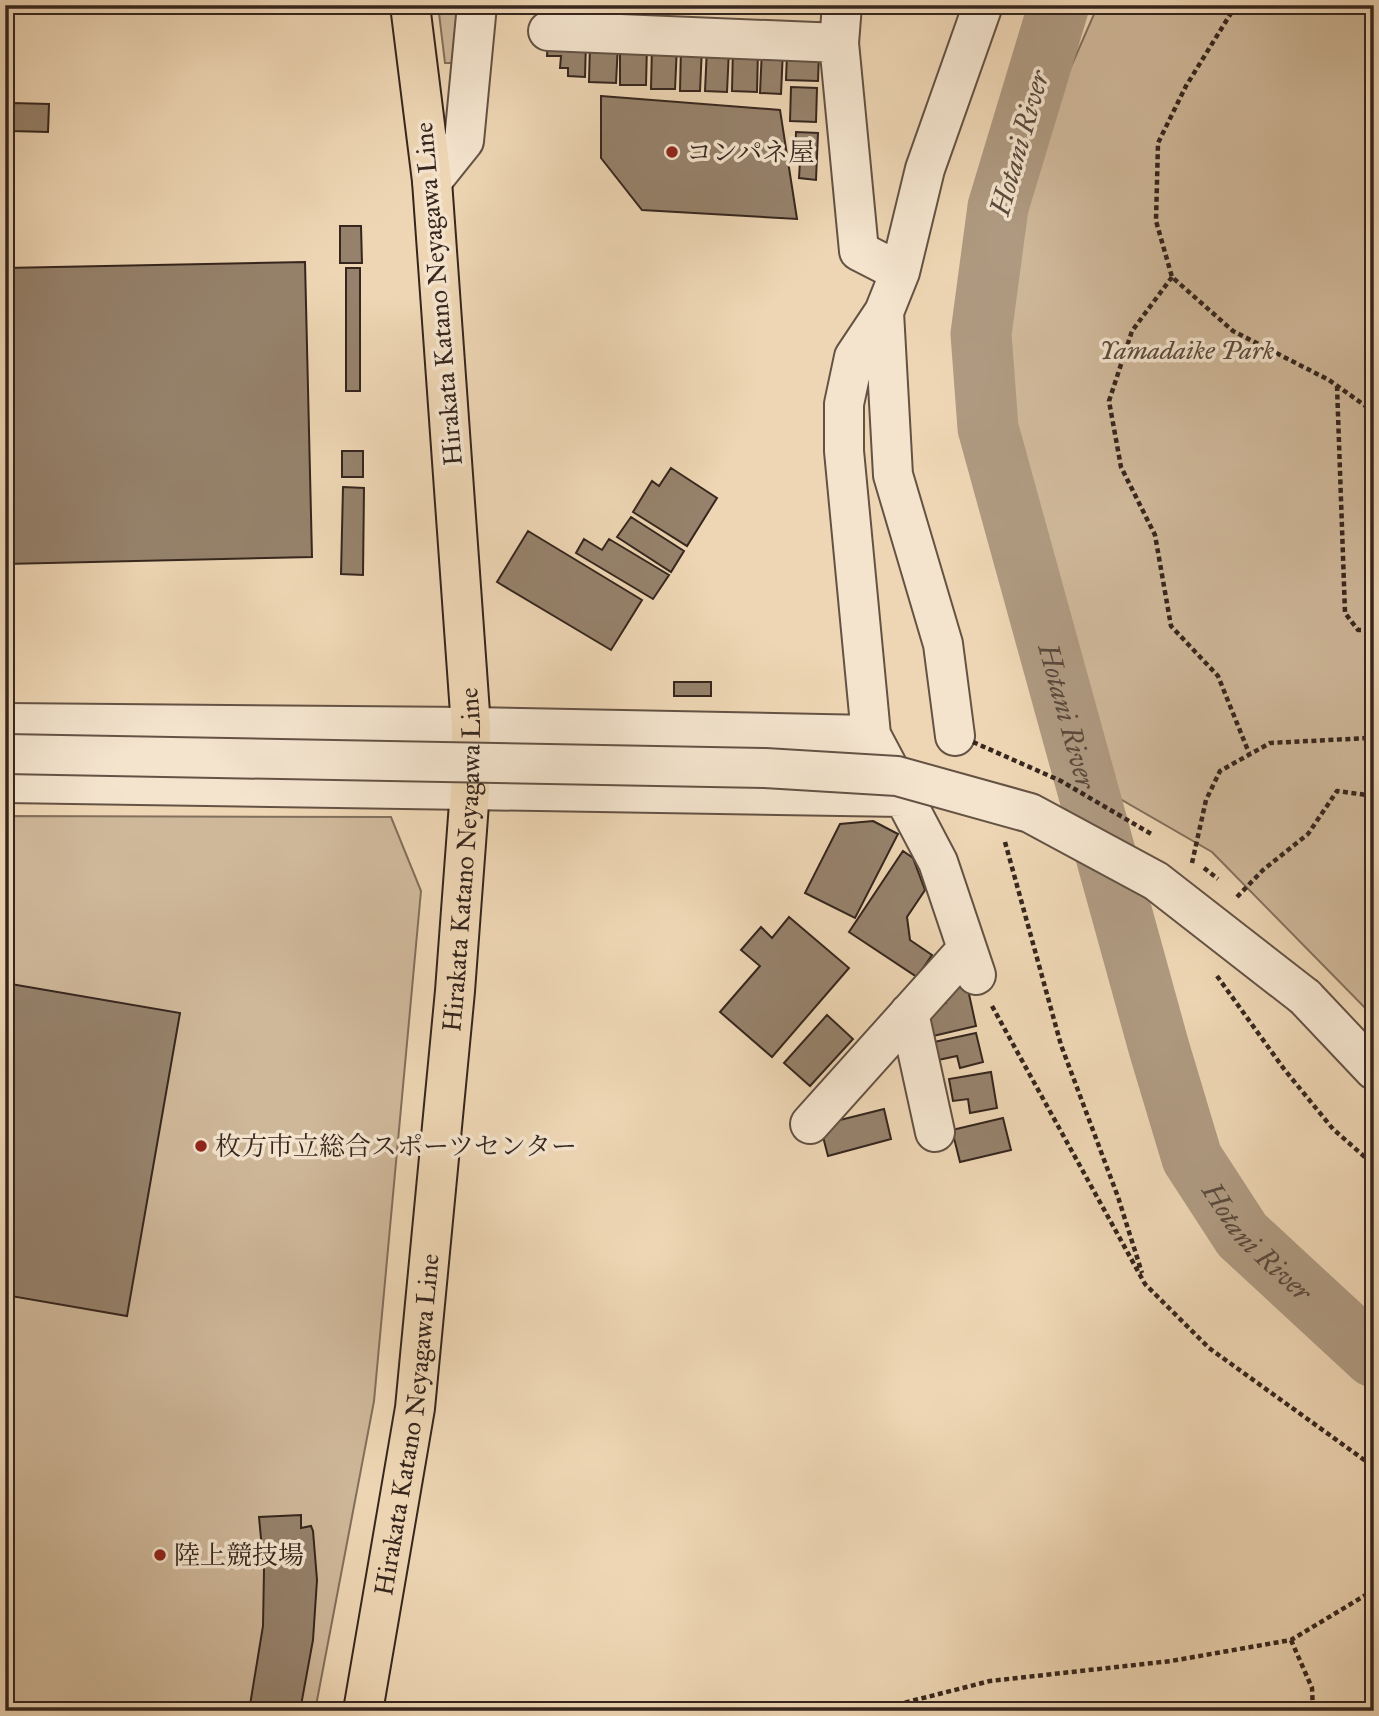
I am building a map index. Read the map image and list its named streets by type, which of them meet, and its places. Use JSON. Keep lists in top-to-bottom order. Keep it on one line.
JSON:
{"streets":{"main road":["Hirakata Katano Neyagawa Line"]},"water":["Hotani River"],"parks":["Yamadaike Park"],"places":["コンパネ屋","枚方市立総合スポーツセンター","陸上競技場"]}
